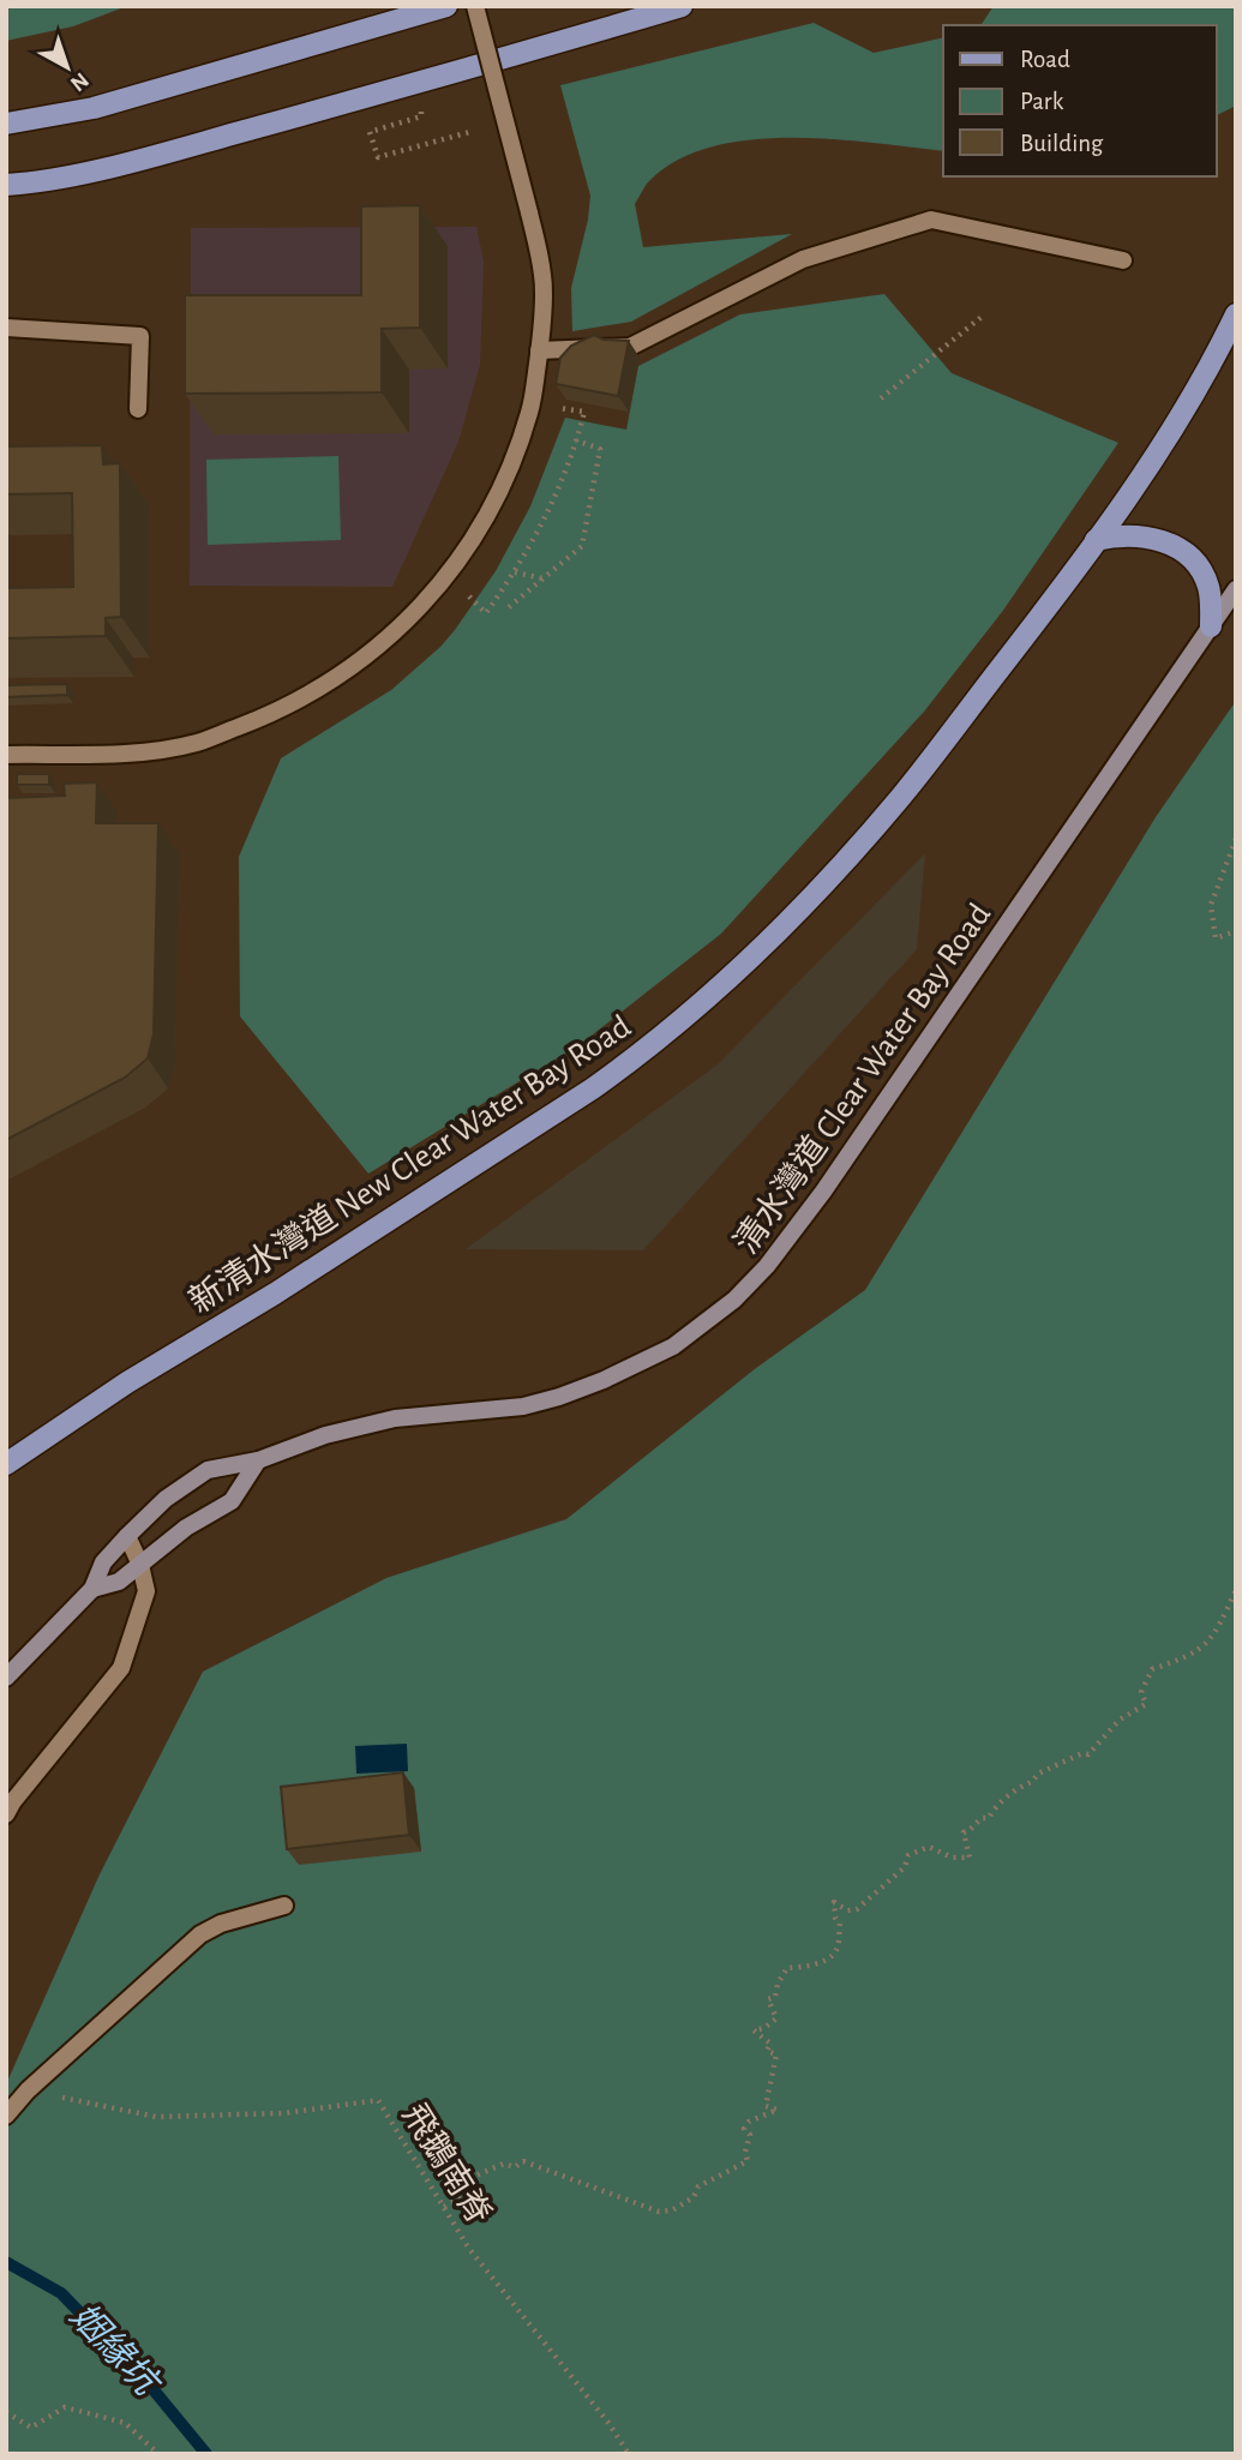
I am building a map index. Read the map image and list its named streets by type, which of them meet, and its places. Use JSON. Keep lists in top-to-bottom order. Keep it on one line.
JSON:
{"streets":{"main road":["清水灣道 Clear Water Bay Road","新清水灣道 New Clear Water Bay Road"],"path":["飛鵝南脊"]},"water":["姻緣坑"],"legend":["Road","Park","Building"],"north":"bottom right"}
